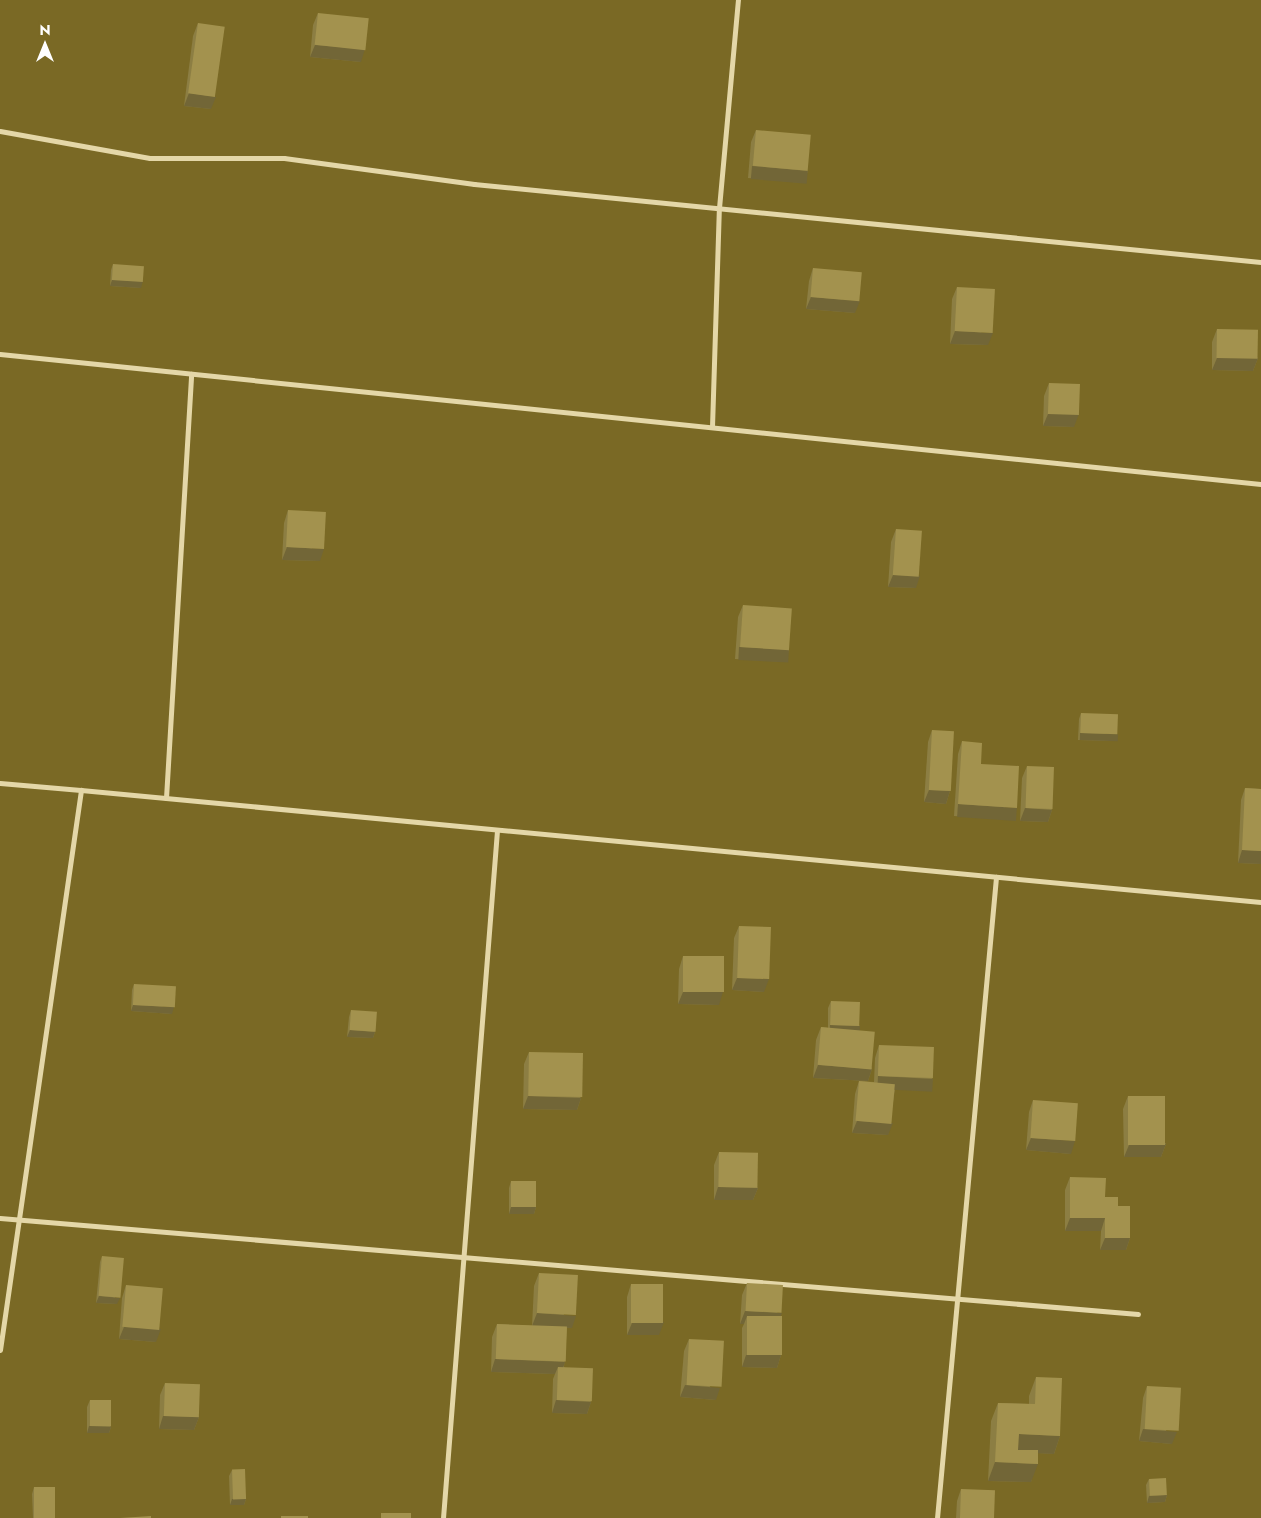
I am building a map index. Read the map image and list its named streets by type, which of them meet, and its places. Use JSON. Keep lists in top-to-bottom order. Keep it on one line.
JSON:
{"north":"top"}
